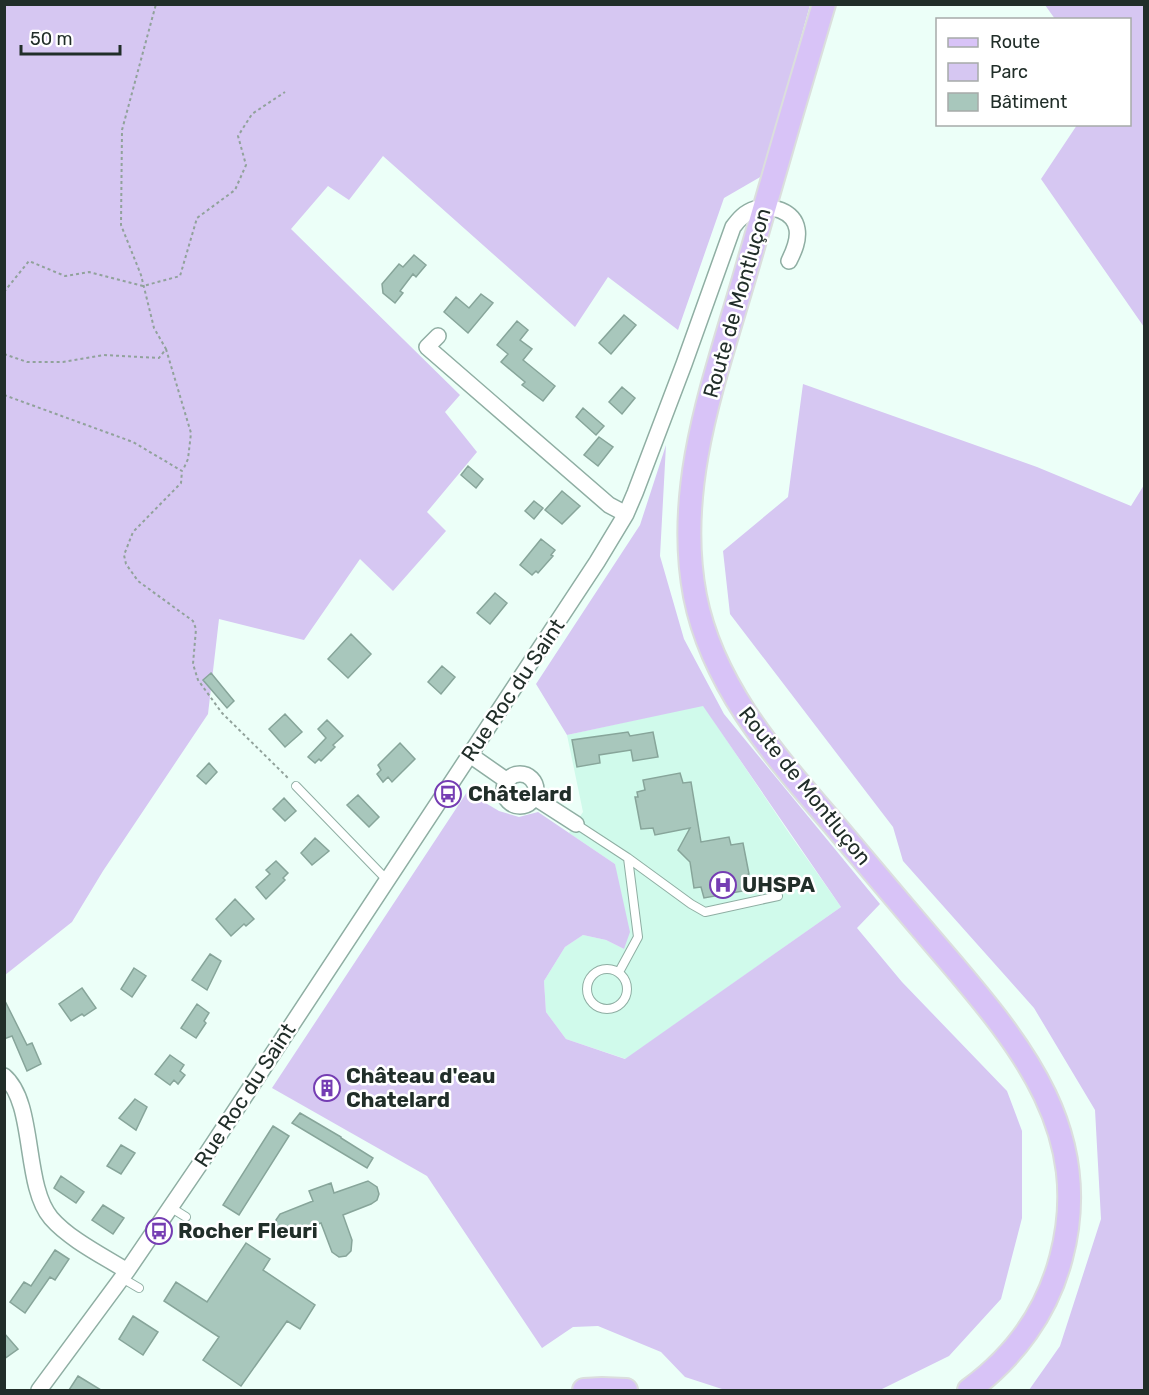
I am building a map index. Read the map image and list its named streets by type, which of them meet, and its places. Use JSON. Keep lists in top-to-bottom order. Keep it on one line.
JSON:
{"streets":{"main road":["Route de Montluçon"],"street":["Rue Roc du Saint"]},"crossings":[["Route de Montluçon","Rue Roc du Saint"]],"places":{"bus stop":["Châtelard","Rocher Fleuri"],"hospital":["UHSPA"],"building":["Château d'eau Chatelard"]},"legend":["Route","Parc","Bâtiment"],"scale_bar":"50 m"}
